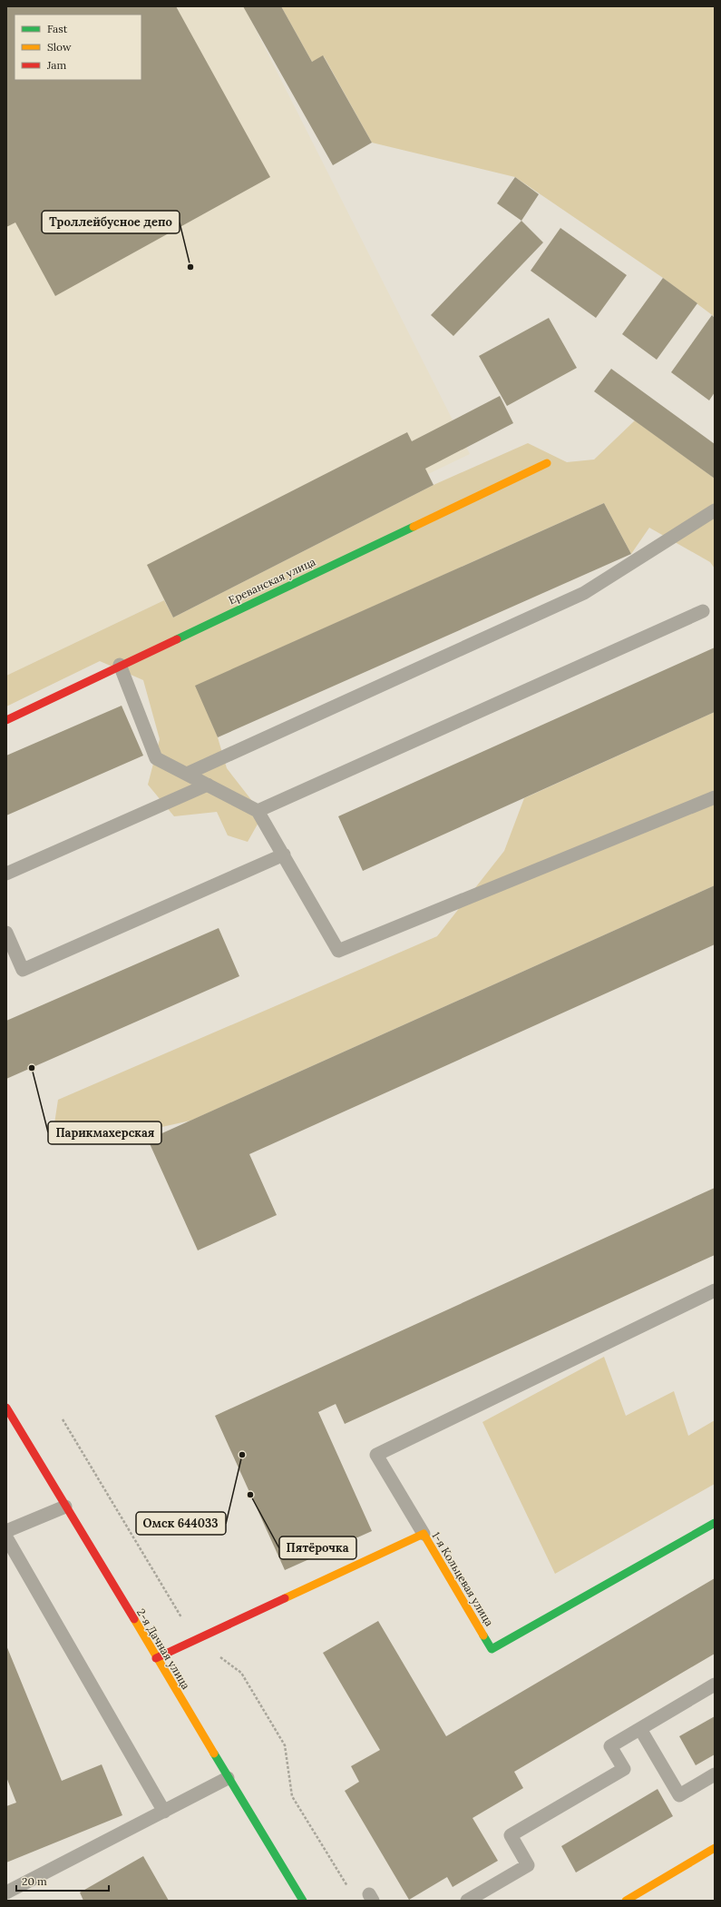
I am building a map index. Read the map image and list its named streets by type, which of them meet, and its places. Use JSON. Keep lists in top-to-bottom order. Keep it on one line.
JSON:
{"streets":{"street":["Ереванская улица","1-я Кольцевая улица","2-я Дачная улица"]},"crossings":[["1-я Кольцевая улица","2-я Дачная улица"]],"places":["Троллейбусное депо","Парикмахерская","Омск 644033","Пятёрочка"],"legend":["Fast","Slow","Jam"],"scale_bar":"20 m"}
